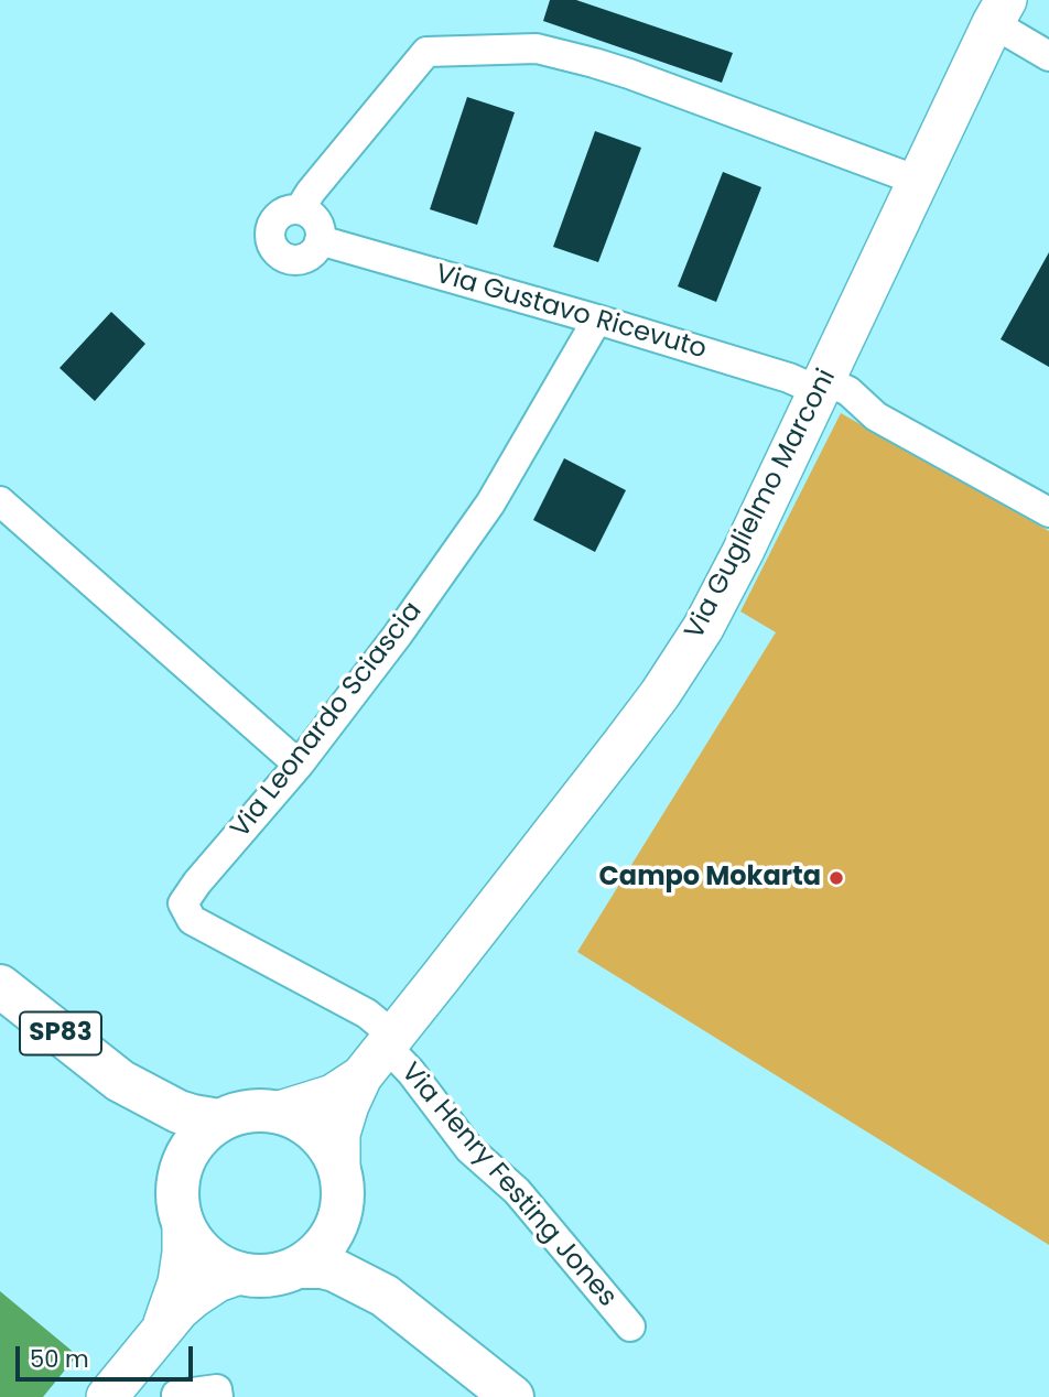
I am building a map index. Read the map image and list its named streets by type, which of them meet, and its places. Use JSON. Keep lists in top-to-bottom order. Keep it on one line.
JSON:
{"streets":{"main road":["Via Guglielmo Marconi","SP83"],"street":["Via Gustavo Ricevuto","Via Leonardo Sciascia","Via Henry Festing Jones"]},"crossings":[["Via Gustavo Ricevuto","Via Guglielmo Marconi"],["Via Gustavo Ricevuto","Via Leonardo Sciascia"],["Via Guglielmo Marconi","Via Leonardo Sciascia"],["Via Guglielmo Marconi","SP83"],["Via Guglielmo Marconi","Via Henry Festing Jones"],["Via Leonardo Sciascia","Via Henry Festing Jones"]],"places":["Campo Mokarta"],"scale_bar":"50 m"}
